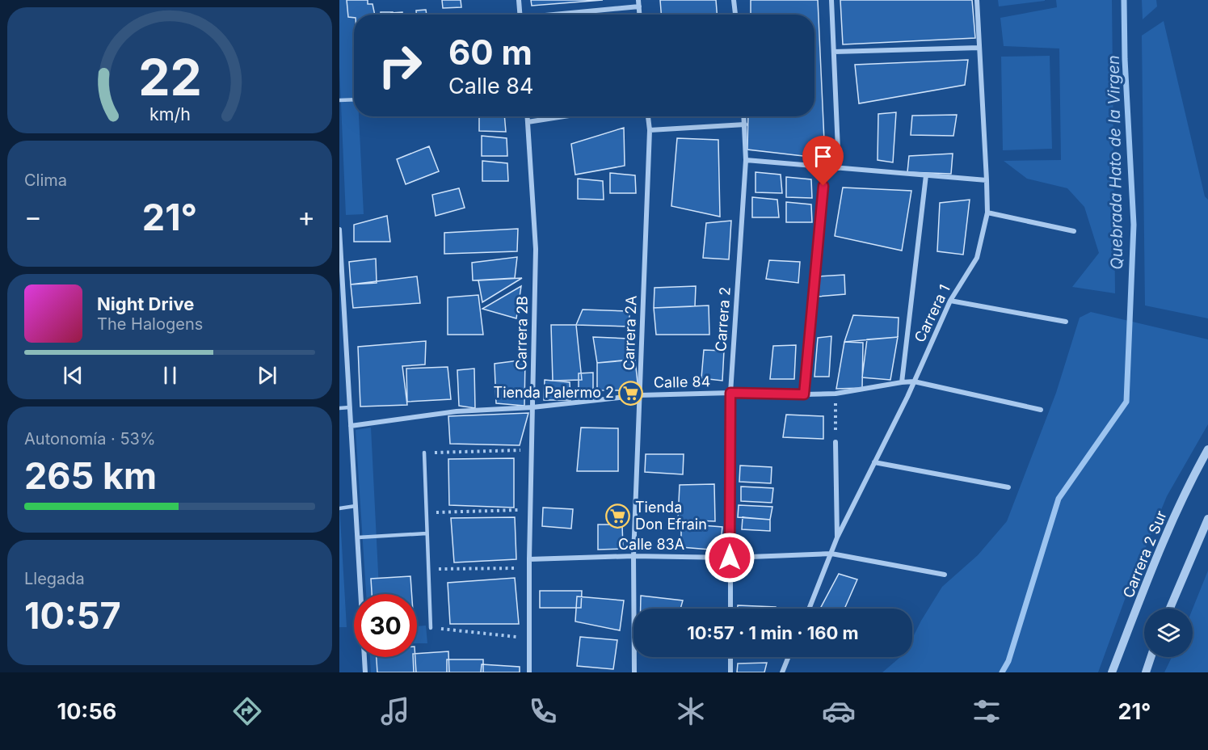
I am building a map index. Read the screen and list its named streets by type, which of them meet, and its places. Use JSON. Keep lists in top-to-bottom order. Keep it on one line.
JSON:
{"streets":{"street":["Carrera 1","Carrera 2","Carrera 2B","Carrera 2A","Calle 84","Calle 83A","Carrera 2 Sur"]},"crossings":[["Carrera 1","Calle 84"],["Carrera 1","Calle 83A"],["Carrera 2","Calle 84"],["Carrera 2","Calle 83A"],["Carrera 2B","Calle 84"],["Carrera 2B","Calle 83A"],["Carrera 2A","Calle 84"],["Carrera 2A","Calle 83A"]],"water":["Quebrada Hato de la Virgen"],"places":{"supermarket":["Tienda Palermo 2","Tienda Don Efrain"]},"page":{"turn":["60 m","Calle 84"],"tile":["Clima",["Autonomía · 53%","265 km"],["Llegada","10:57"]],"heat":["−","21°","+"],"song":["Night Drive","The Halogens"],"limit":"30","trip":"10:57 · 1 min · 160 m","tabs":["10:56","21°"],"gauge":["22","km/h"]}}
